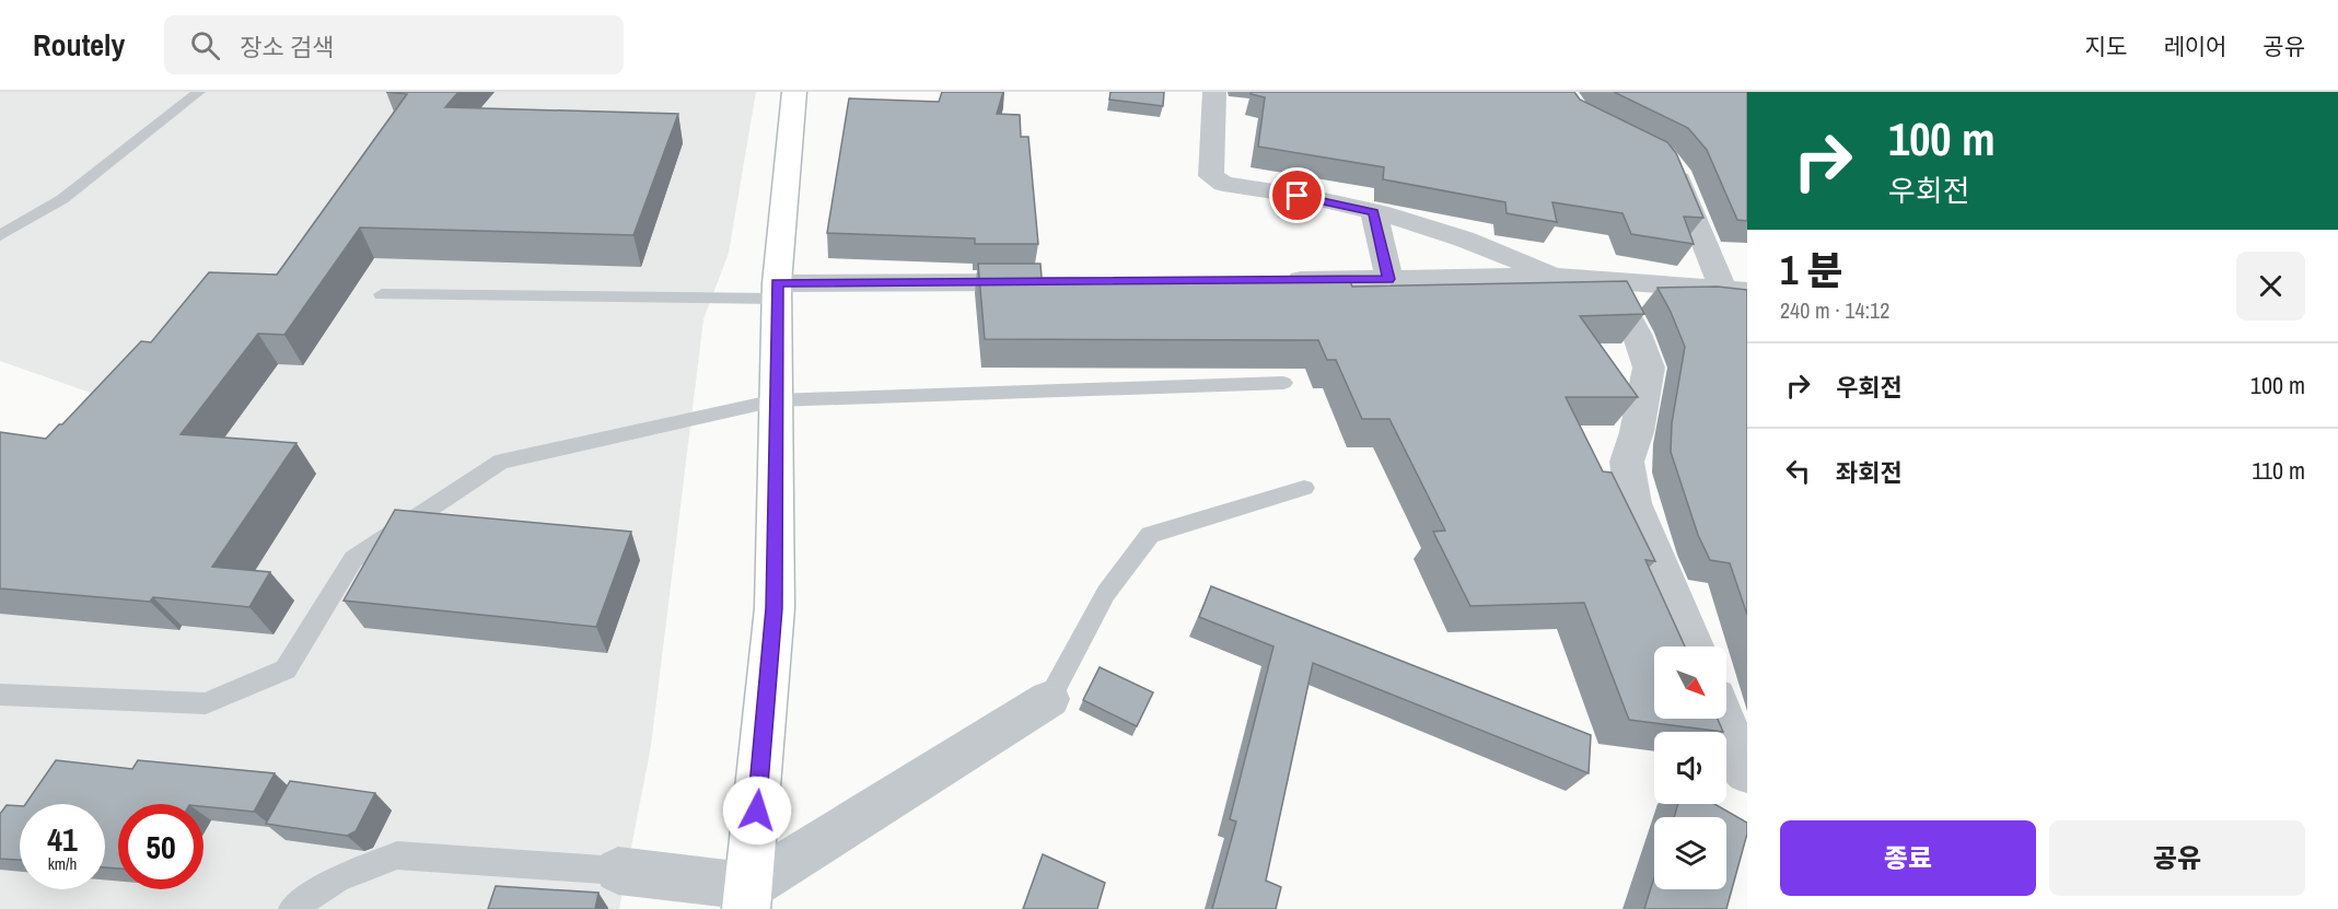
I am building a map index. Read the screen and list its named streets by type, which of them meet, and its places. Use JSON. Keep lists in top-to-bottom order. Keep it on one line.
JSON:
{"north":"bottom right","page":{"header":"Routely","search":"장소 검색","nav":["지도","레이어","공유"],"turn":["100 m","우회전"],"heading":["1 분","240 m · 14:12"],"list":[{"name":"우회전","value":"100 m"},{"name":"좌회전","value":"110 m"}],"speed":"41 km/h","limit":"50","buttons":["종료","공유"]}}
